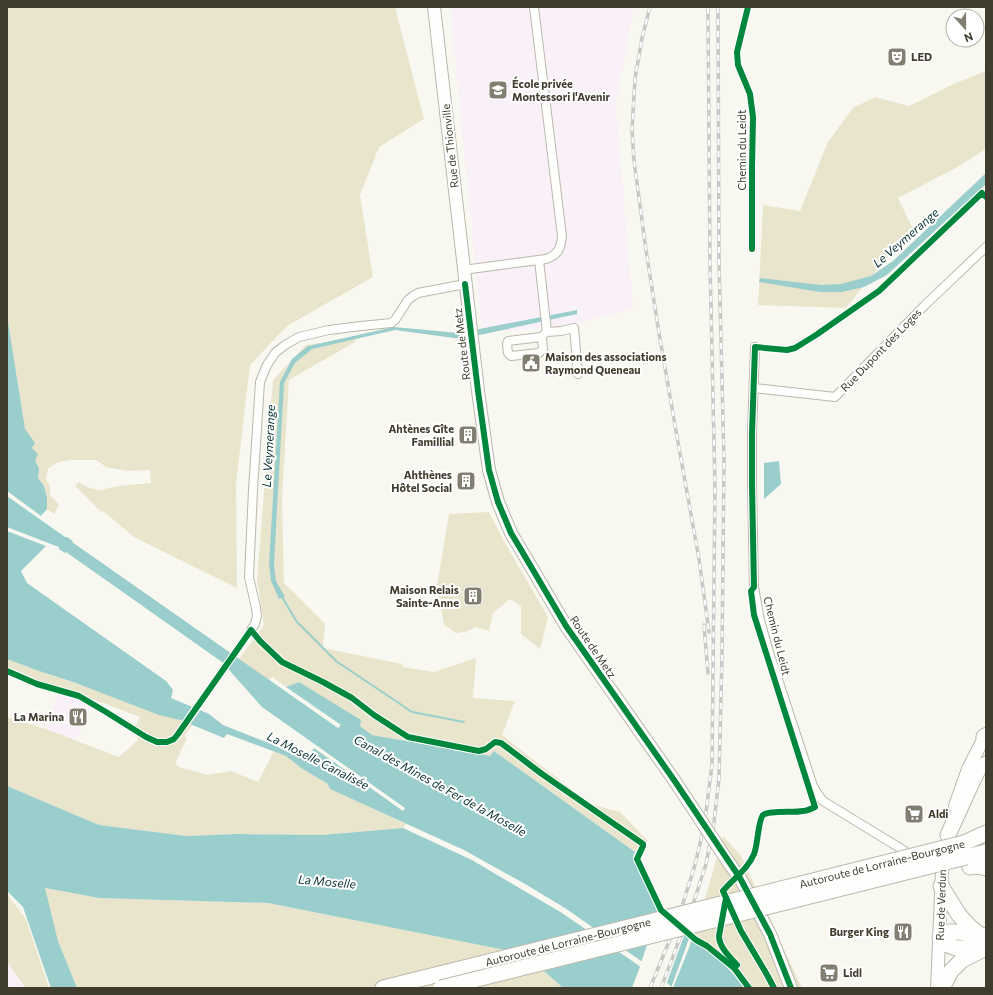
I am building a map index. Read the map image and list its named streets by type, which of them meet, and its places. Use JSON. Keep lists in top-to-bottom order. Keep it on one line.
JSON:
{"streets":{"highway":["Autoroute de Lorraine-Bourgogne"],"main road":["Rue de Thionville","Route de Metz","Rue de Verdun"],"street":["Chemin du Leidt","Rue Dupont des Loges"]},"crossings":[["Rue de Thionville","Route de Metz"],["Chemin du Leidt","Rue Dupont des Loges"],["Chemin du Leidt","Rue de Verdun"]],"water":["Le Veymerange","La Moselle Canalisée","Canal des Mines de Fer de la Moselle","La Moselle"],"places":{"theatre":["LED"],"school or university":["École privée Montessori l'Avenir"],"public building":["Maison des associations Raymond Queneau"],"building":["Ahtènes Gîte Famillial","Ahthènes Hôtel Social","Maison Relais Sainte-Anne"],"restaurant":["La Marina","Burger King"],"supermarket":["Aldi","Lidl"]},"north":"bottom"}
